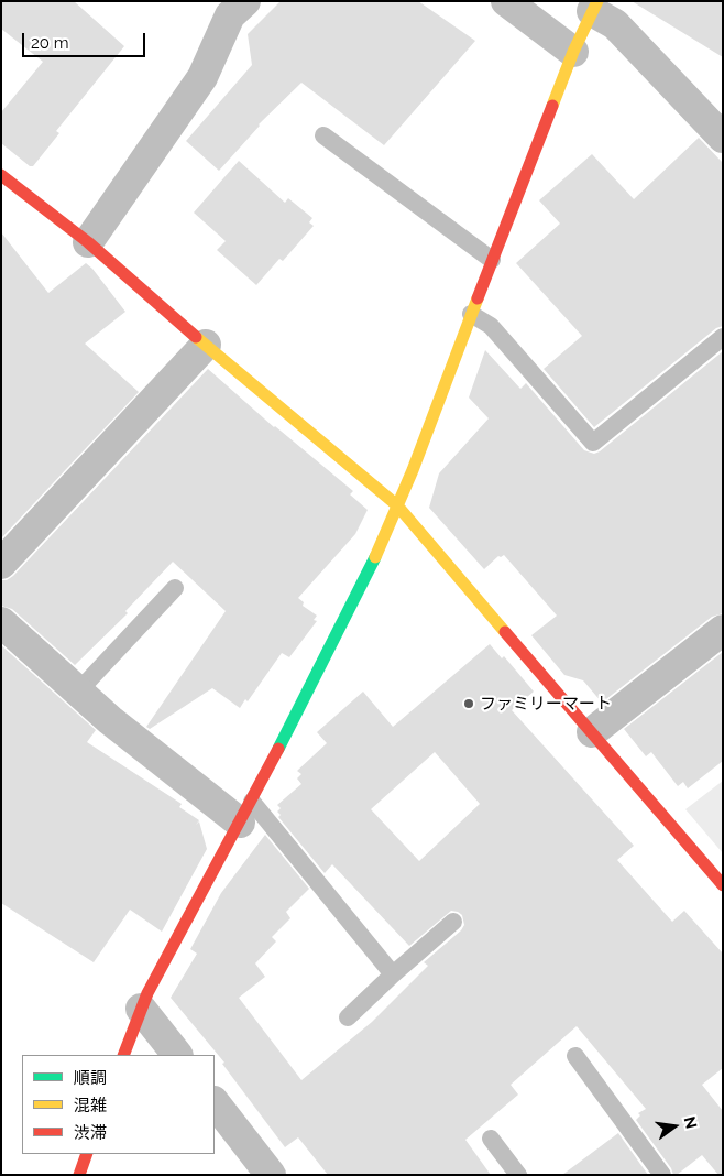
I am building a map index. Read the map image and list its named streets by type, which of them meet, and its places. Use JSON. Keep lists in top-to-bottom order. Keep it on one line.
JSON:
{"places":["ファミリーマート"],"legend":["順調","混雑","渋滞"],"scale_bar":"20 m","north":"right"}
